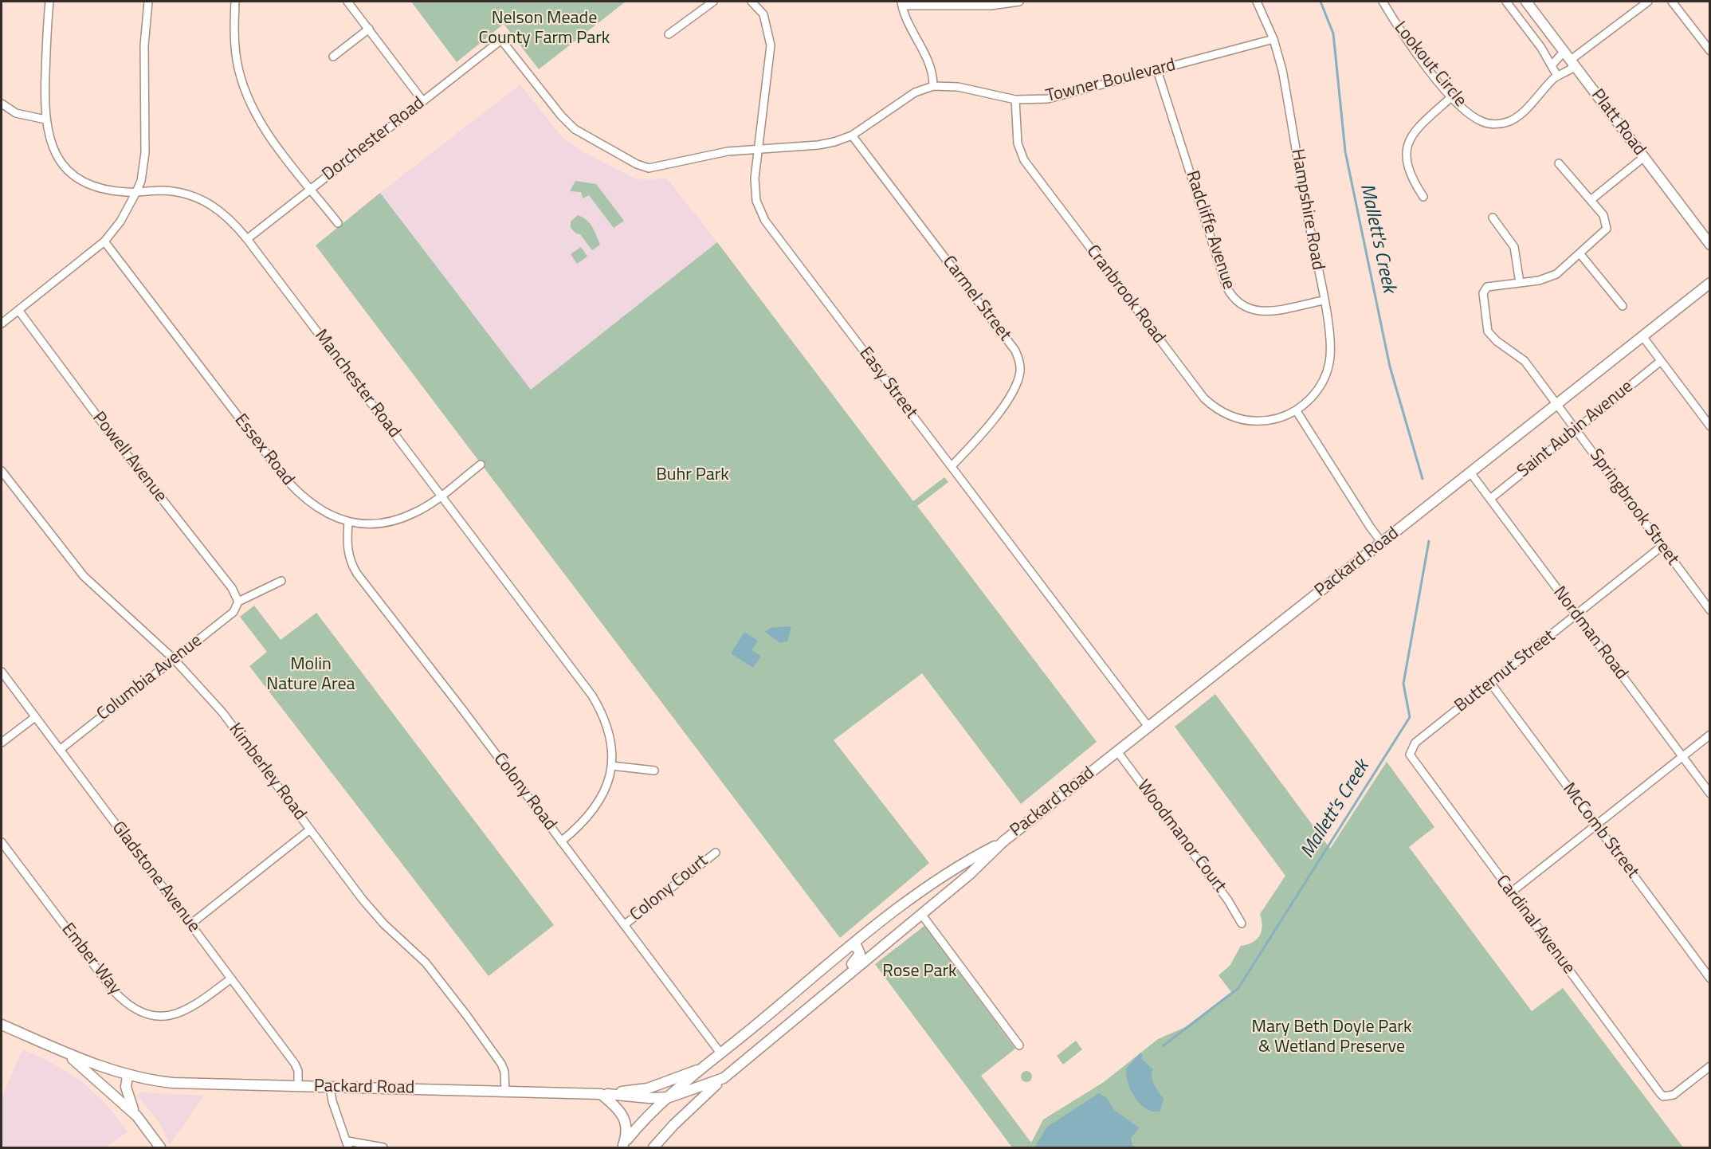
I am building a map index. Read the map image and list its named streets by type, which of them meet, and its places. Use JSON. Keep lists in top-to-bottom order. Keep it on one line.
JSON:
{"streets":{"main road":["Platt Road","Packard Road"],"street":["Lookout Circle","Towner Boulevard","Dorchester Road","Hampshire Road","Radcliffe Avenue","Cranbrook Road","Carmel Street","Easy Street","Manchester Road","Saint Aubin Avenue","Essex Road","Powell Avenue","Springbrook Street","Nordman Road","Butternut Street","Columbia Avenue","Kimberley Road","Colony Road","McComb Street","Woodmanor Court","Gladstone Avenue","Colony Court","Cardinal Avenue","Ember Way"]},"crossings":[["Lookout Circle","Platt Road"],["Towner Boulevard","Dorchester Road"],["Towner Boulevard","Hampshire Road"],["Towner Boulevard","Radcliffe Avenue"],["Towner Boulevard","Cranbrook Road"],["Towner Boulevard","Carmel Street"],["Towner Boulevard","Easy Street"],["Dorchester Road","Manchester Road"],["Hampshire Road","Radcliffe Avenue"],["Hampshire Road","Cranbrook Road"],["Carmel Street","Easy Street"],["Easy Street","Packard Road"],["Manchester Road","Essex Road"],["Manchester Road","Colony Road"],["Saint Aubin Avenue","Springbrook Street"],["Saint Aubin Avenue","Nordman Road"],["Essex Road","Colony Road"],["Powell Avenue","Columbia Avenue"],["Springbrook Street","Packard Road"],["Springbrook Street","Butternut Street"],["Packard Road","Nordman Road"],["Packard Road","Kimberley Road"],["Packard Road","Colony Road"],["Packard Road","Woodmanor Court"],["Packard Road","Gladstone Avenue"],["Nordman Road","Butternut Street"],["Butternut Street","McComb Street"],["Butternut Street","Cardinal Avenue"],["Columbia Avenue","Kimberley Road"],["Columbia Avenue","Gladstone Avenue"],["Colony Road","Colony Court"],["Gladstone Avenue","Ember Way"]],"water":["Mallett's Creek"],"parks":["Nelson Meade County Farm Park","Buhr Park","Molin Nature Area","Rose Park","Mary Beth Doyle Park & Wetland Preserve"]}
